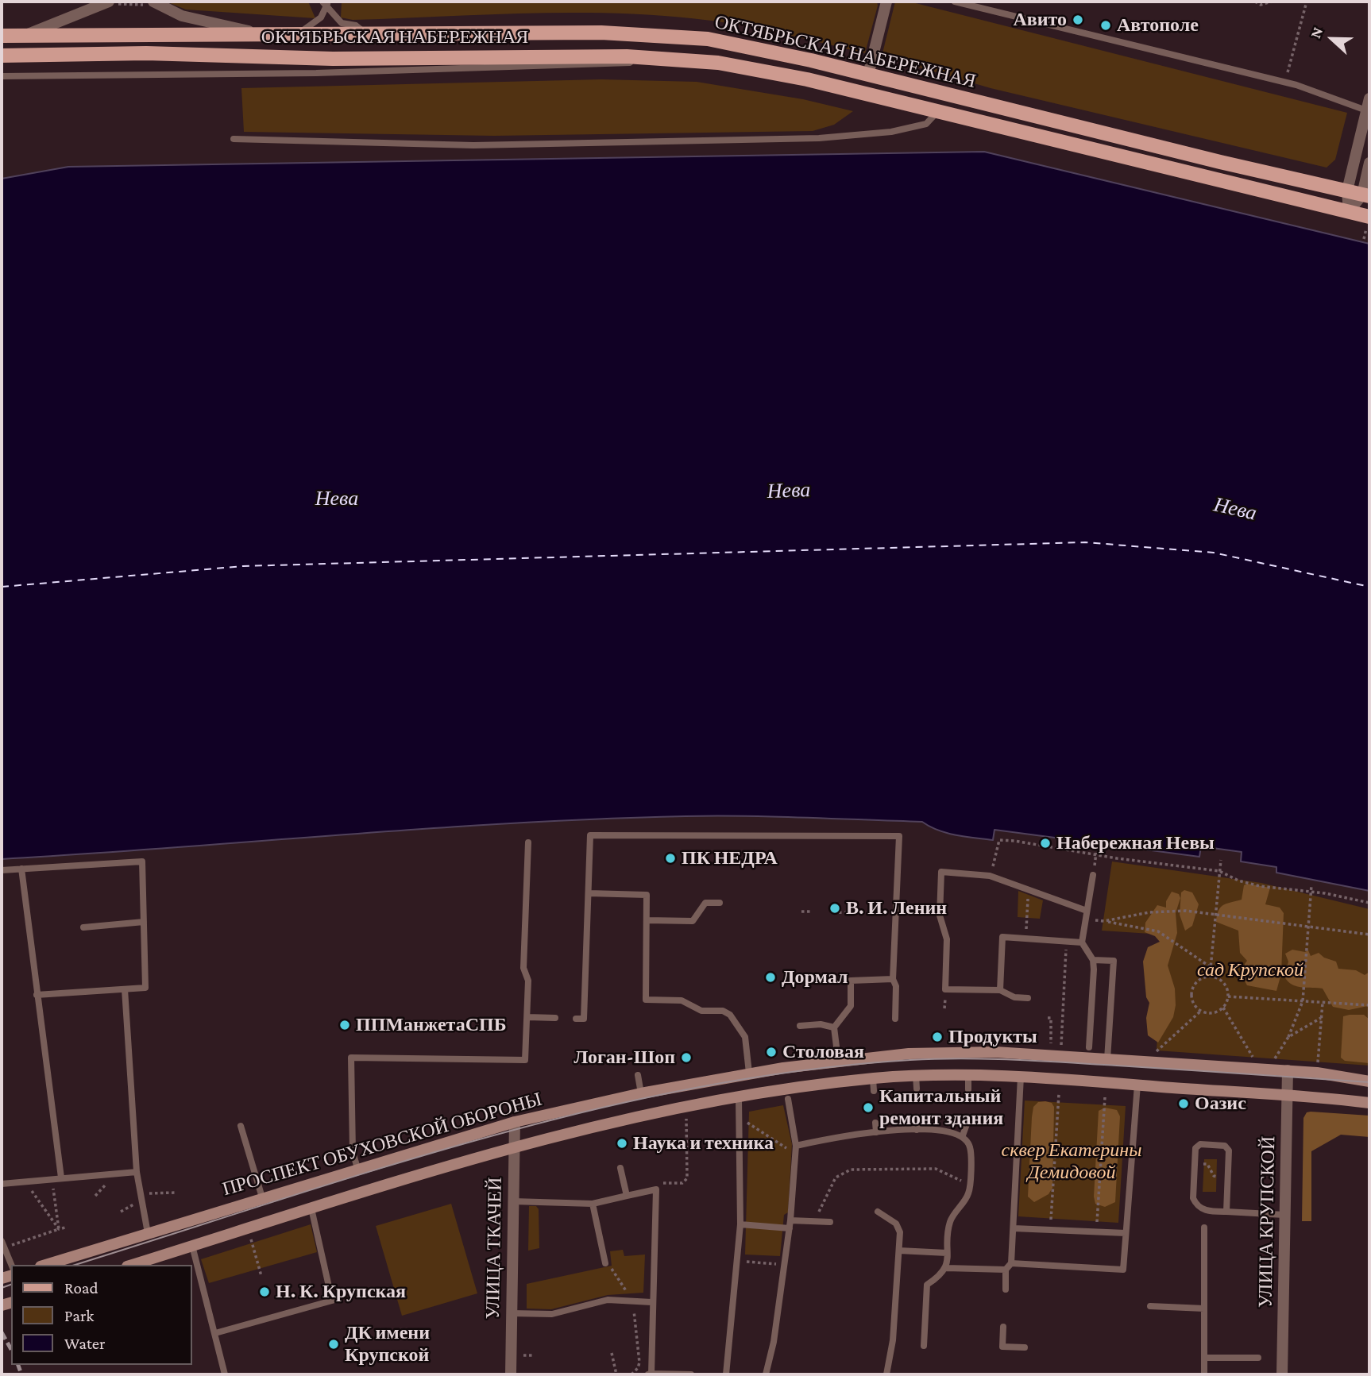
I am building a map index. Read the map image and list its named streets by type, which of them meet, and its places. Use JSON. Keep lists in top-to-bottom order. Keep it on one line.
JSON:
{"streets":{"main road":["ОКТЯБРЬСКАЯ НАБЕРЕЖНАЯ","ПРОСПЕКТ ОБУХОВСКОЙ ОБОРОНЫ"],"street":["УЛИЦА КРУПСКОЙ","УЛИЦА ТКАЧЕЙ"]},"crossings":[["ПРОСПЕКТ ОБУХОВСКОЙ ОБОРОНЫ","УЛИЦА КРУПСКОЙ"],["ПРОСПЕКТ ОБУХОВСКОЙ ОБОРОНЫ","УЛИЦА ТКАЧЕЙ"]],"water":["Нева"],"parks":["сад Крупской","сквер Екатерины Демидовой"],"places":["Авито","Автополе","Набережная Невы","ПК НЕДРА","В. И. Ленин","Дормал","ППМанжетаСПБ","Продукты","Столовая","Логан-Шоп","Оазис","Капитальный ремонт здания","Наука и техника","Н. К. Крупская","ДК имени Крупской"],"legend":["Road","Park","Water"],"north":"left"}
